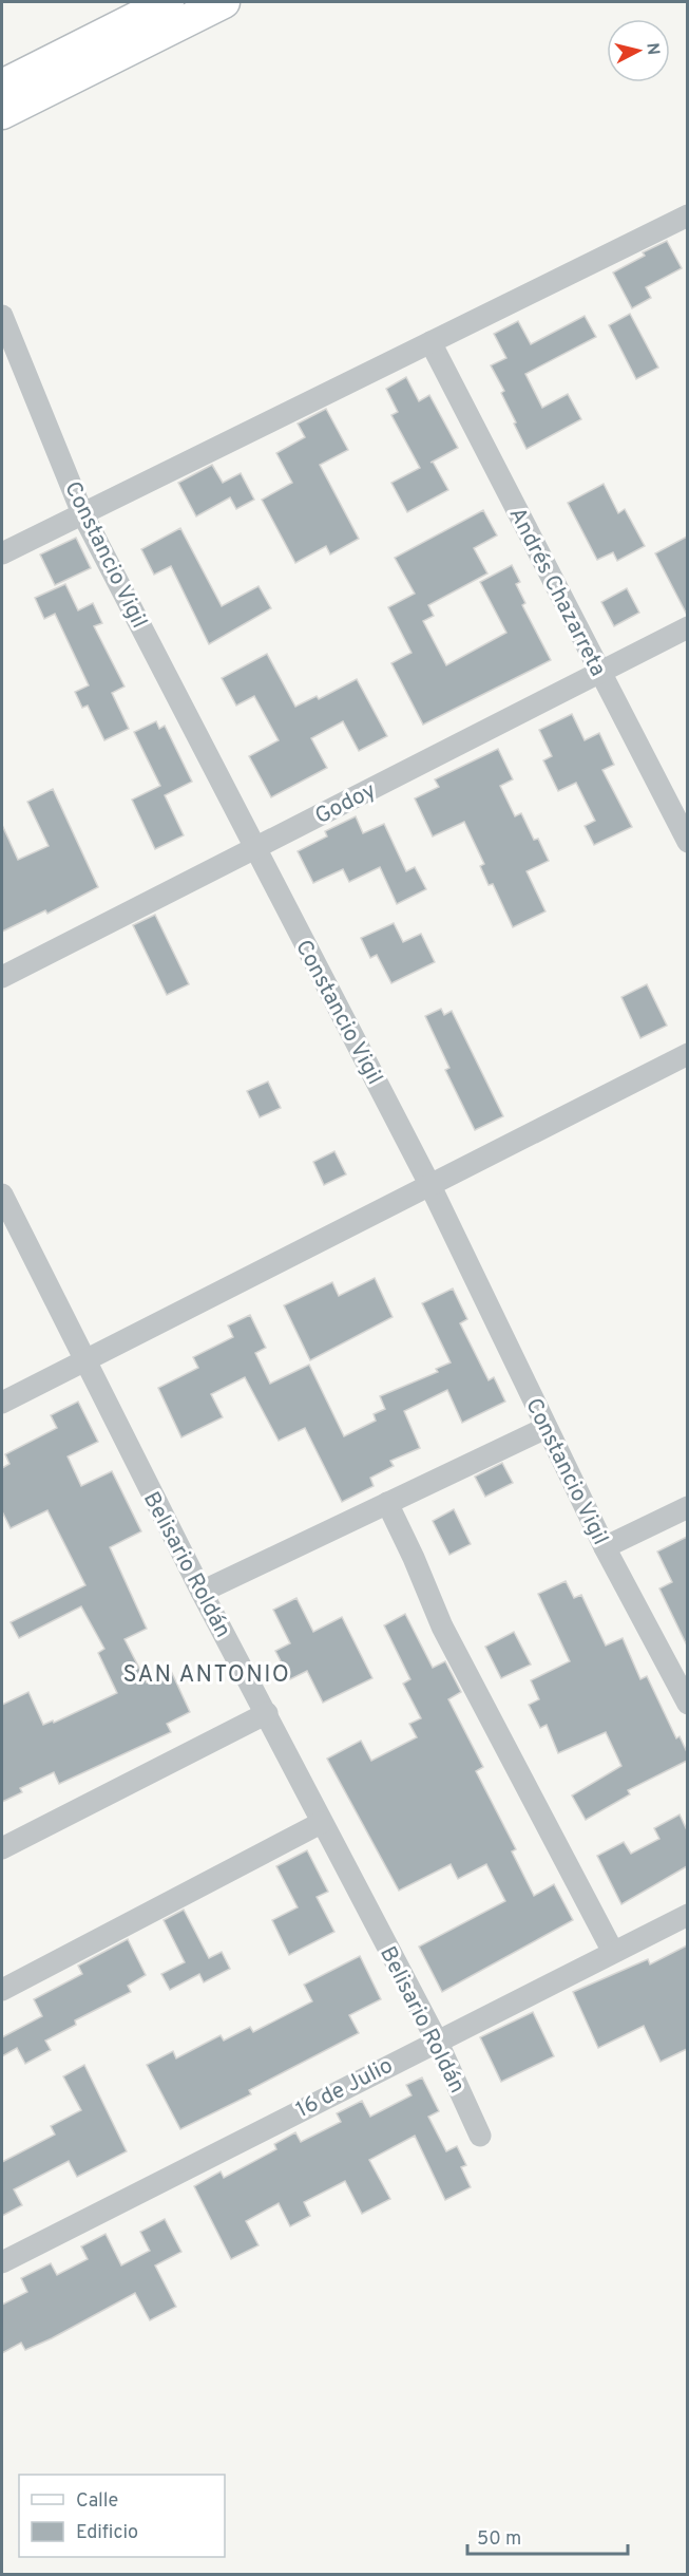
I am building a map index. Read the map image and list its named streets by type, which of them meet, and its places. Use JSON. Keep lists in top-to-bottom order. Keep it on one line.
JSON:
{"streets":{"street":["Constancio Vigil","Andrés Chazarreta","Godoy","Belisario Roldán","16 de Julio"]},"crossings":[["Constancio Vigil","Godoy"],["Andrés Chazarreta","Godoy"],["Belisario Roldán","16 de Julio"]],"districts":["SAN ANTONIO"],"legend":["Calle","Edificio"],"scale_bar":"50 m","north":"right"}
